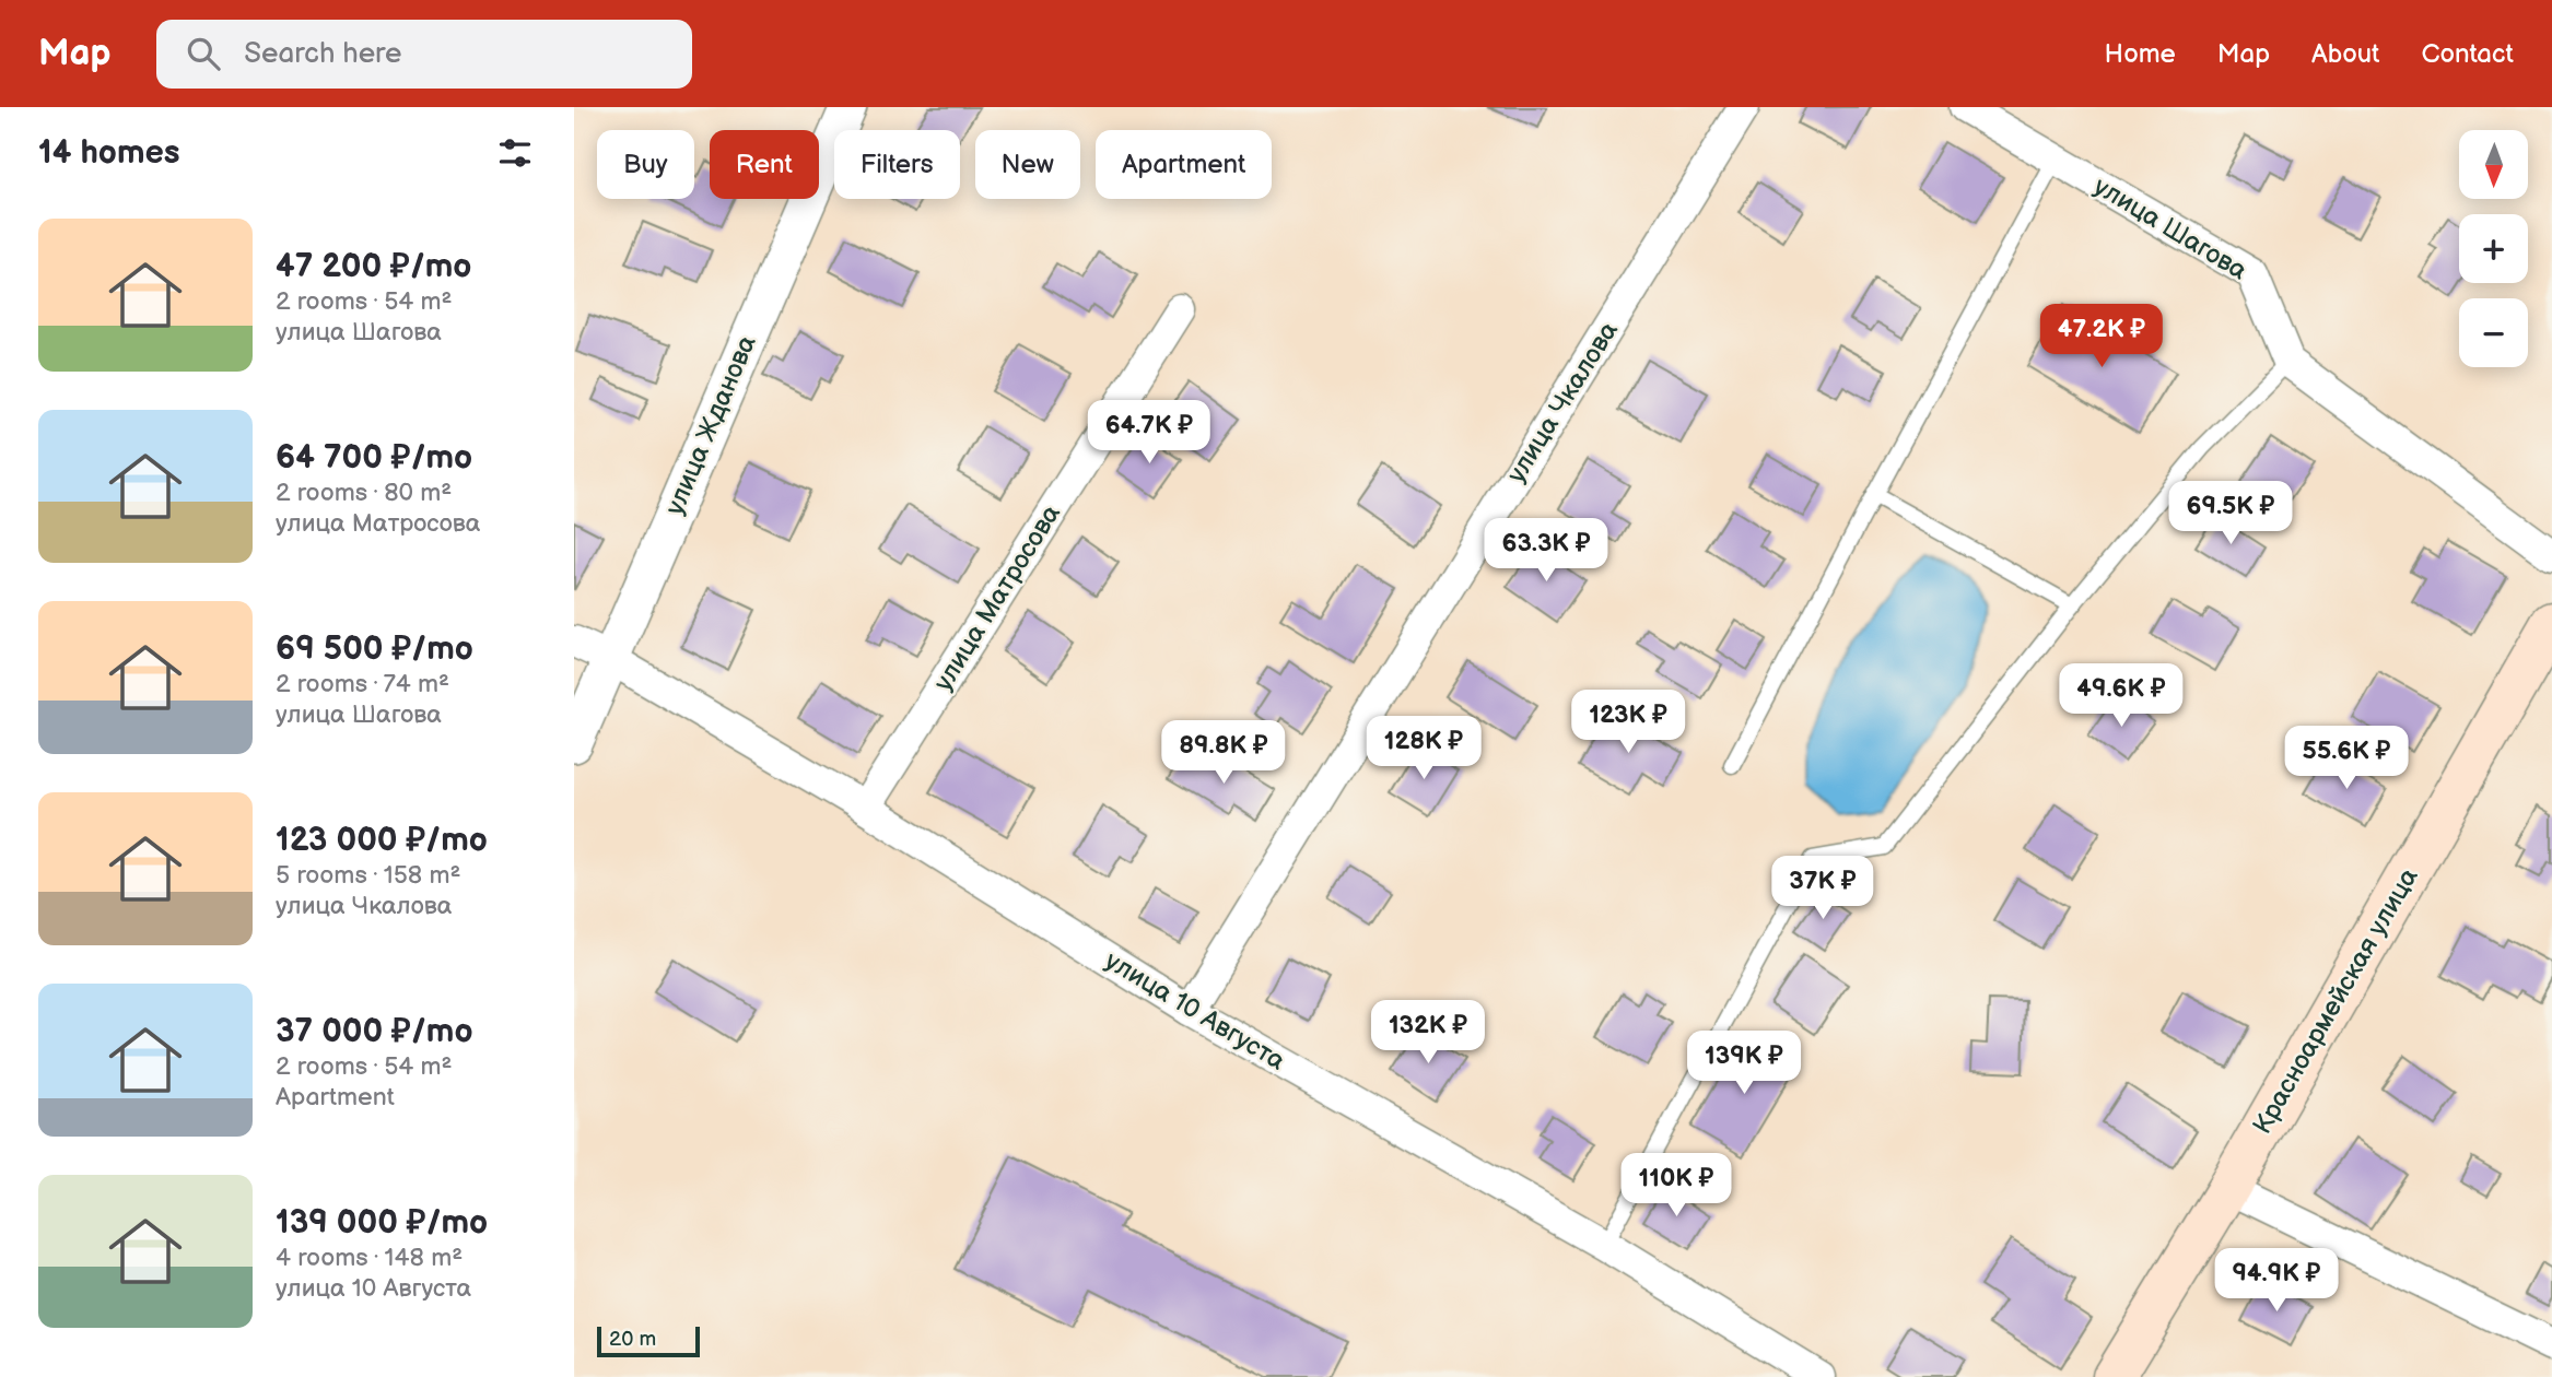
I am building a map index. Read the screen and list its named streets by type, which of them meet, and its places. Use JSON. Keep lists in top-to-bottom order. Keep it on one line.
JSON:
{"streets":{"main road":["Красноармейская улица"],"street":["улица Шагова","улица Чкалова","улица Жданова","улица Матросова","улица 10 Августа"]},"crossings":[["улица Чкалова","улица 10 Августа"],["улица Жданова","улица 10 Августа"],["улица Матросова","улица 10 Августа"]],"scale_bar":"20 m","north":"bottom","page":{"header":"Map","search":"Search here","nav":["Home","Map","About","Contact"],"heading":"14 homes","map_buttons":["+","−"],"chip":["Buy","Rent","Filters","New","Apartment"],"list":[{"name":"47 200 ₽/mo","note":"2 rooms · 54 m² · улица Шагова"},{"name":"64 700 ₽/mo","note":"2 rooms · 80 m² · улица Матросова"},{"name":"69 500 ₽/mo","note":"2 rooms · 74 m² · улица Шагова"},{"name":"123 000 ₽/mo","note":"5 rooms · 158 m² · улица Чкалова"},{"name":"37 000 ₽/mo","note":"2 rooms · 54 m² · Apartment"},{"name":"139 000 ₽/mo","note":"4 rooms · 148 m² · улица 10 Августа"}],"price":["47.2K ₽","64.7K ₽","69.5K ₽","63.3K ₽","49.6K ₽","123K ₽","128K ₽","89.8K ₽","55.6K ₽","37K ₽","132K ₽","139K ₽","110K ₽","94.9K ₽"],"scale":"20 m"}}
